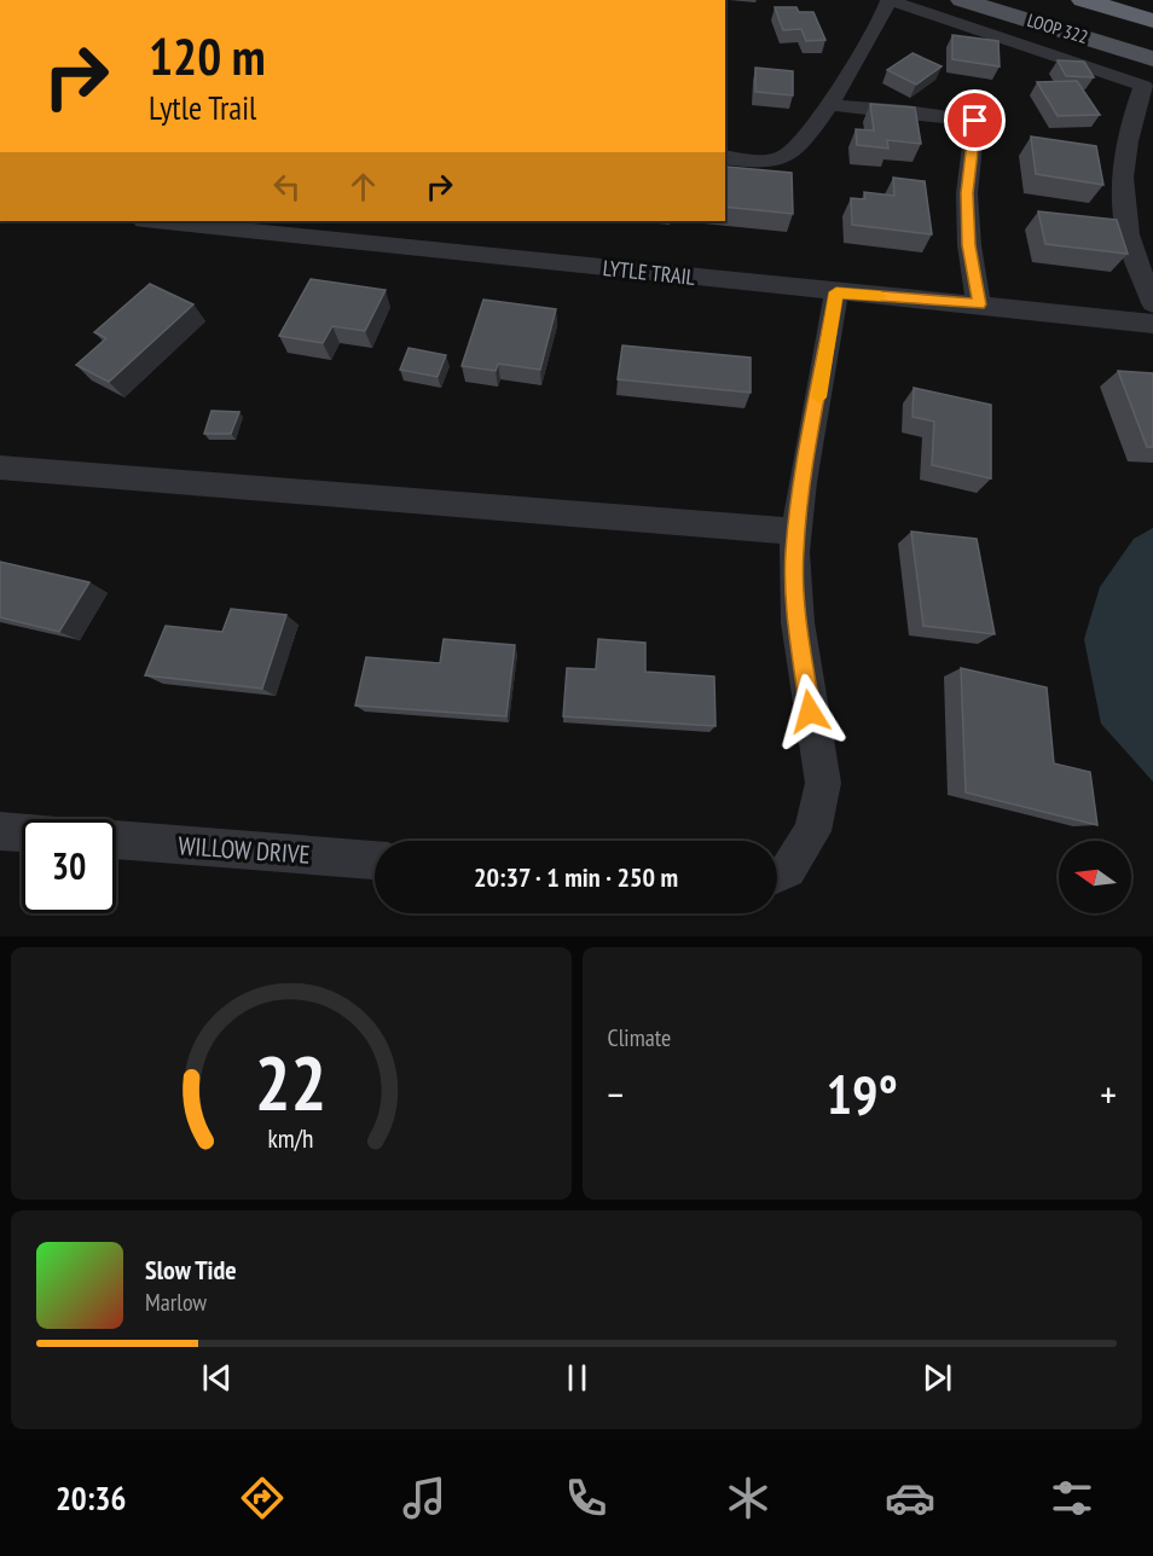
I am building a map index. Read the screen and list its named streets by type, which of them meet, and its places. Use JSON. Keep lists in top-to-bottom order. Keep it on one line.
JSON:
{"streets":{"main road":["LOOP 322"],"street":["LYTLE TRAIL","WILLOW DRIVE"]},"north":"left","page":{"turn":["120 m","Lytle Trail"],"limit":"30","trip":"20:37 · 1 min · 250 m","tile":"Climate","heat":["−","19°","+"],"song":["Slow Tide","Marlow"],"tabs":"20:36","gauge":["22","km/h"]}}
